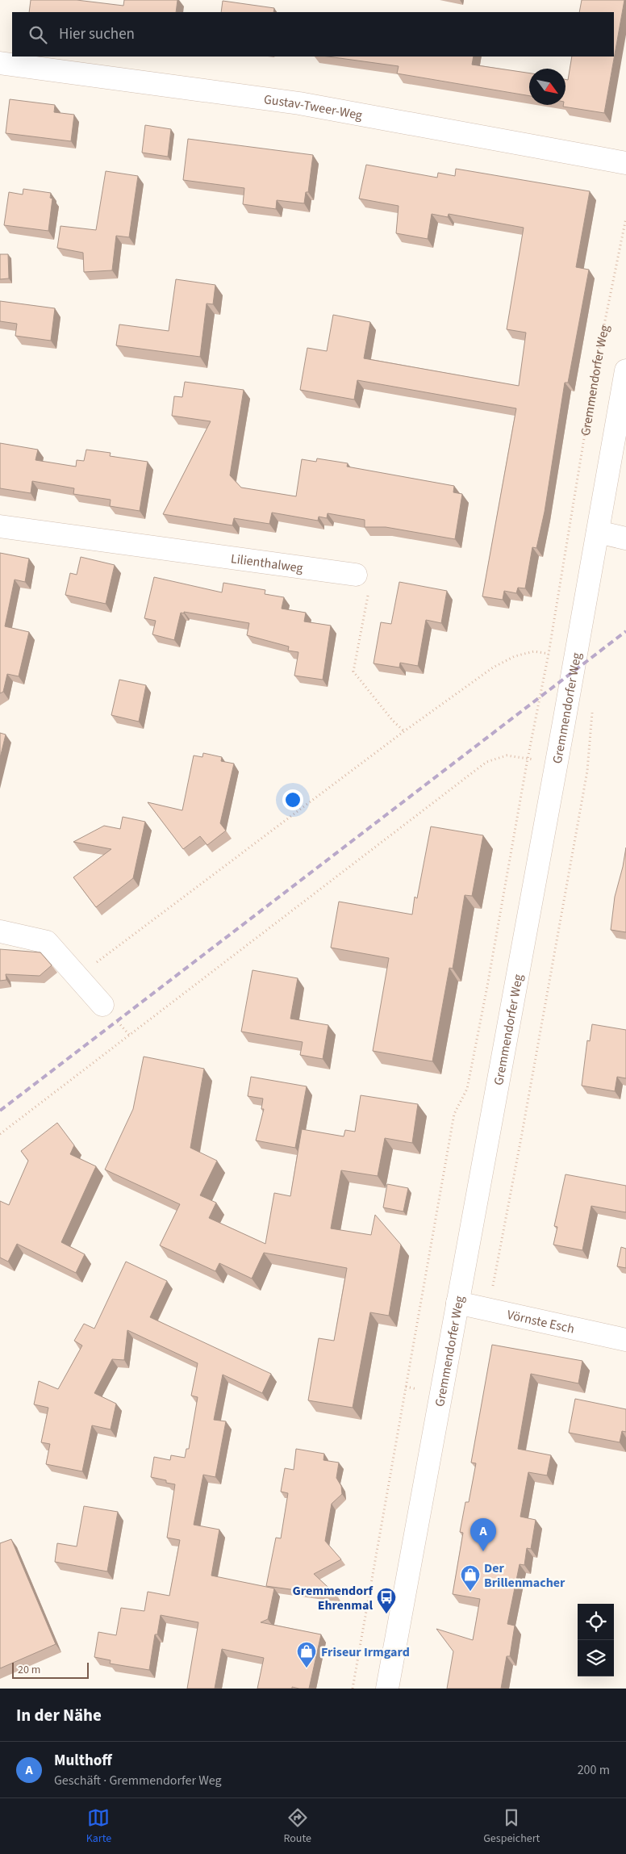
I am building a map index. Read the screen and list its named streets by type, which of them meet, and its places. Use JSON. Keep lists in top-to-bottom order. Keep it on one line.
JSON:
{"streets":{"street":["Gustav-Tweer-Weg","Gremmendorfer Weg","Lilienthalweg","Vörnste Esch"]},"crossings":[["Gremmendorfer Weg","Vörnste Esch"]],"places":{"shop":["Der Brillenmacher","Friseur Irmgard"],"bus stop":["Gremmendorf Ehrenmal"]},"scale_bar":"20 m","north":"bottom right","page":{"search":"Hier suchen","pins":"A","scale":"20 m","heading":"In der Nähe","list":[{"mark":"A","name":"Multhoff","note":"Geschäft · Gremmendorfer Weg","value":"200 m"}],"nav":["Karte","Route","Gespeichert"]}}
